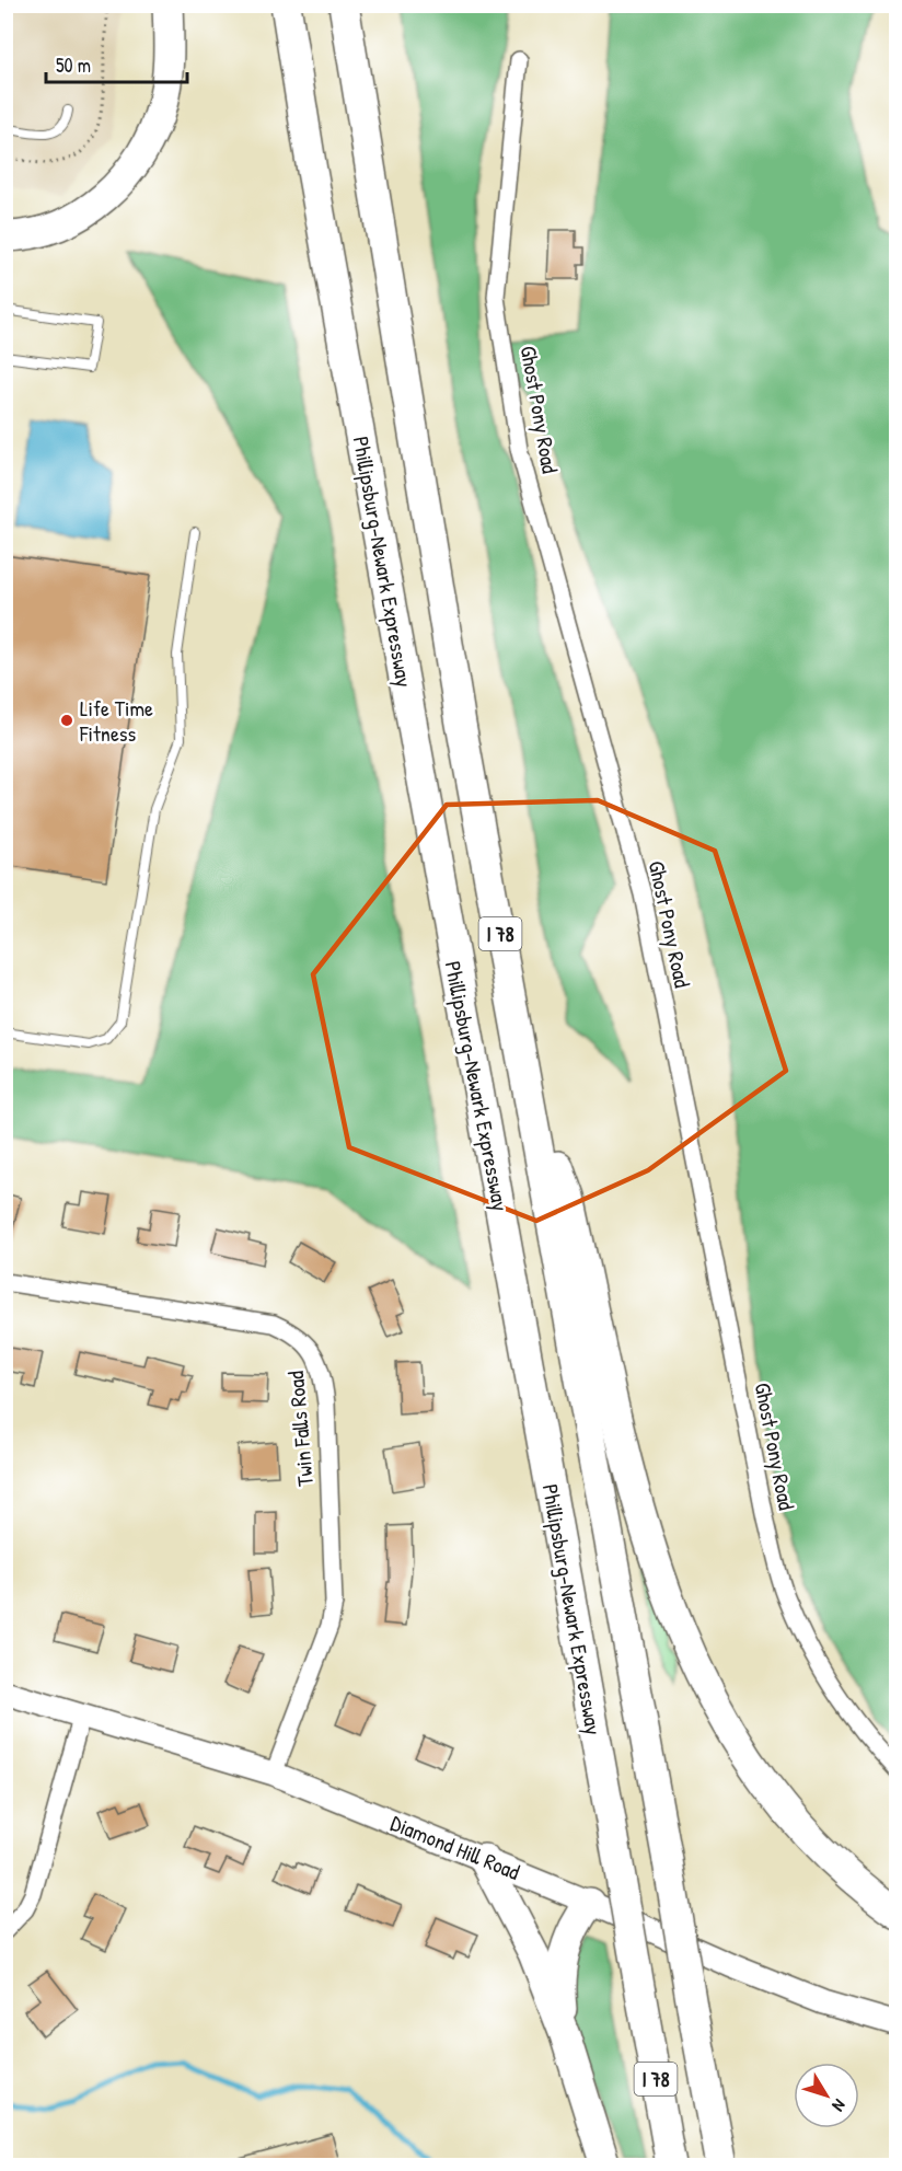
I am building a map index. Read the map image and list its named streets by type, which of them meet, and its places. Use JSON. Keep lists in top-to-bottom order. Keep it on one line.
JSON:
{"streets":{"highway":["Phillipsburg-Newark Expressway","I 78"],"main road":["Diamond Hill Road"],"street":["Ghost Pony Road","Twin Falls Road"]},"crossings":[["Twin Falls Road","Diamond Hill Road"]],"places":["Life Time Fitness"],"scale_bar":"50 m","north":"bottom right"}
